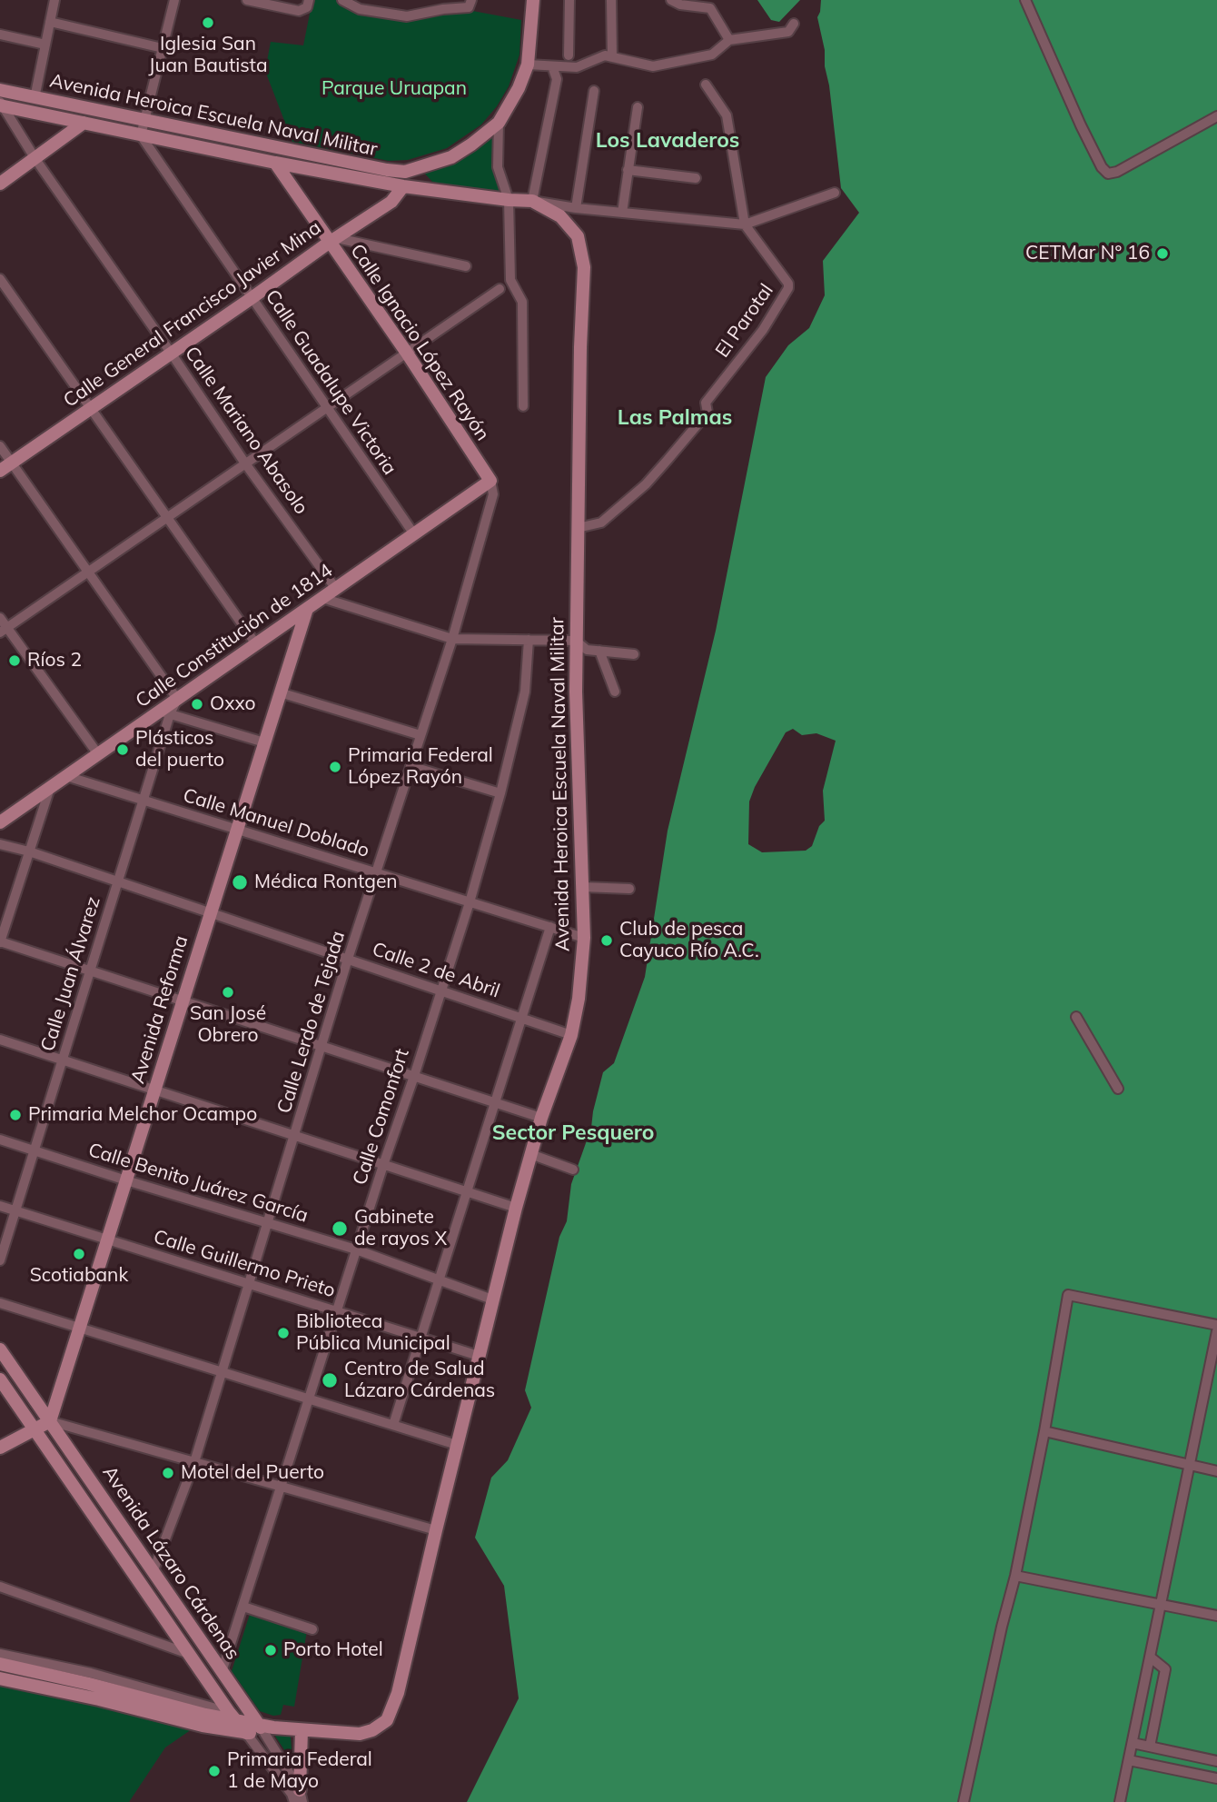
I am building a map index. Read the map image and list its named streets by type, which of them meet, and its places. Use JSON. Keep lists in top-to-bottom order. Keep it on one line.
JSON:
{"streets":{"street":["Avenida Heroica Escuela Naval Militar","Calle General Francisco Javier Mina","El Parotal","Calle Ignacio López Rayón","Calle Guadalupe Victoria","Calle Mariano Abasolo","Calle Constitución de 1814","Calle Manuel Doblado","Calle 2 de Abril","Calle Juan Álvarez","Avenida Reforma","Calle Lerdo de Tejada","Calle Comonfort","Calle Benito Juárez García","Calle Guillermo Prieto","Avenida Lázaro Cárdenas"]},"crossings":[["Avenida Heroica Escuela Naval Militar","Calle General Francisco Javier Mina"],["Avenida Heroica Escuela Naval Militar","El Parotal"],["Avenida Heroica Escuela Naval Militar","Calle Ignacio López Rayón"],["Avenida Heroica Escuela Naval Militar","Calle Guadalupe Victoria"],["Avenida Heroica Escuela Naval Militar","Calle Mariano Abasolo"],["Avenida Heroica Escuela Naval Militar","Calle Manuel Doblado"],["Avenida Heroica Escuela Naval Militar","Calle 2 de Abril"],["Avenida Heroica Escuela Naval Militar","Calle Benito Juárez García"],["Avenida Heroica Escuela Naval Militar","Calle Guillermo Prieto"],["Avenida Heroica Escuela Naval Militar","Avenida Lázaro Cárdenas"],["Calle General Francisco Javier Mina","Calle Ignacio López Rayón"],["Calle General Francisco Javier Mina","Calle Guadalupe Victoria"],["Calle General Francisco Javier Mina","Calle Mariano Abasolo"],["Calle Ignacio López Rayón","Calle Constitución de 1814"],["Calle Ignacio López Rayón","Calle Lerdo de Tejada"],["Calle Guadalupe Victoria","Calle Constitución de 1814"],["Calle Mariano Abasolo","Calle Constitución de 1814"],["Calle Constitución de 1814","Calle Manuel Doblado"],["Calle Constitución de 1814","Calle Juan Álvarez"],["Calle Constitución de 1814","Avenida Reforma"],["Calle Constitución de 1814","Calle Lerdo de Tejada"],["Calle Manuel Doblado","Calle Juan Álvarez"],["Calle Manuel Doblado","Avenida Reforma"],["Calle Manuel Doblado","Calle Lerdo de Tejada"],["Calle Manuel Doblado","Calle Comonfort"],["Calle 2 de Abril","Calle Juan Álvarez"],["Calle 2 de Abril","Avenida Reforma"],["Calle 2 de Abril","Calle Lerdo de Tejada"],["Calle 2 de Abril","Calle Comonfort"],["Calle Juan Álvarez","Calle Benito Juárez García"],["Calle Juan Álvarez","Calle Guillermo Prieto"],["Avenida Reforma","Calle Benito Juárez García"],["Avenida Reforma","Calle Guillermo Prieto"],["Avenida Reforma","Avenida Lázaro Cárdenas"],["Calle Lerdo de Tejada","Calle Benito Juárez García"],["Calle Lerdo de Tejada","Calle Guillermo Prieto"],["Calle Lerdo de Tejada","Avenida Lázaro Cárdenas"],["Calle Comonfort","Calle Benito Juárez García"],["Calle Comonfort","Calle Guillermo Prieto"],["Calle Comonfort","Avenida Lázaro Cárdenas"]],"districts":["Los Lavaderos","Las Palmas","Sector Pesquero"],"parks":["Parque Uruapan"],"places":["Iglesia San Juan Bautista","CETMar N° 16","Ríos 2","Oxxo","Plásticos del puerto","Primaria Federal López Rayón","Médica Rontgen","Club de pesca Cayuco Río A.C.","San José Obrero","Primaria Melchor Ocampo","Gabinete de rayos X","Scotiabank","Biblioteca Pública Municipal","Centro de Salud Lázaro Cárdenas","Motel del Puerto","Porto Hotel","Primaria Federal 1 de Mayo"]}
